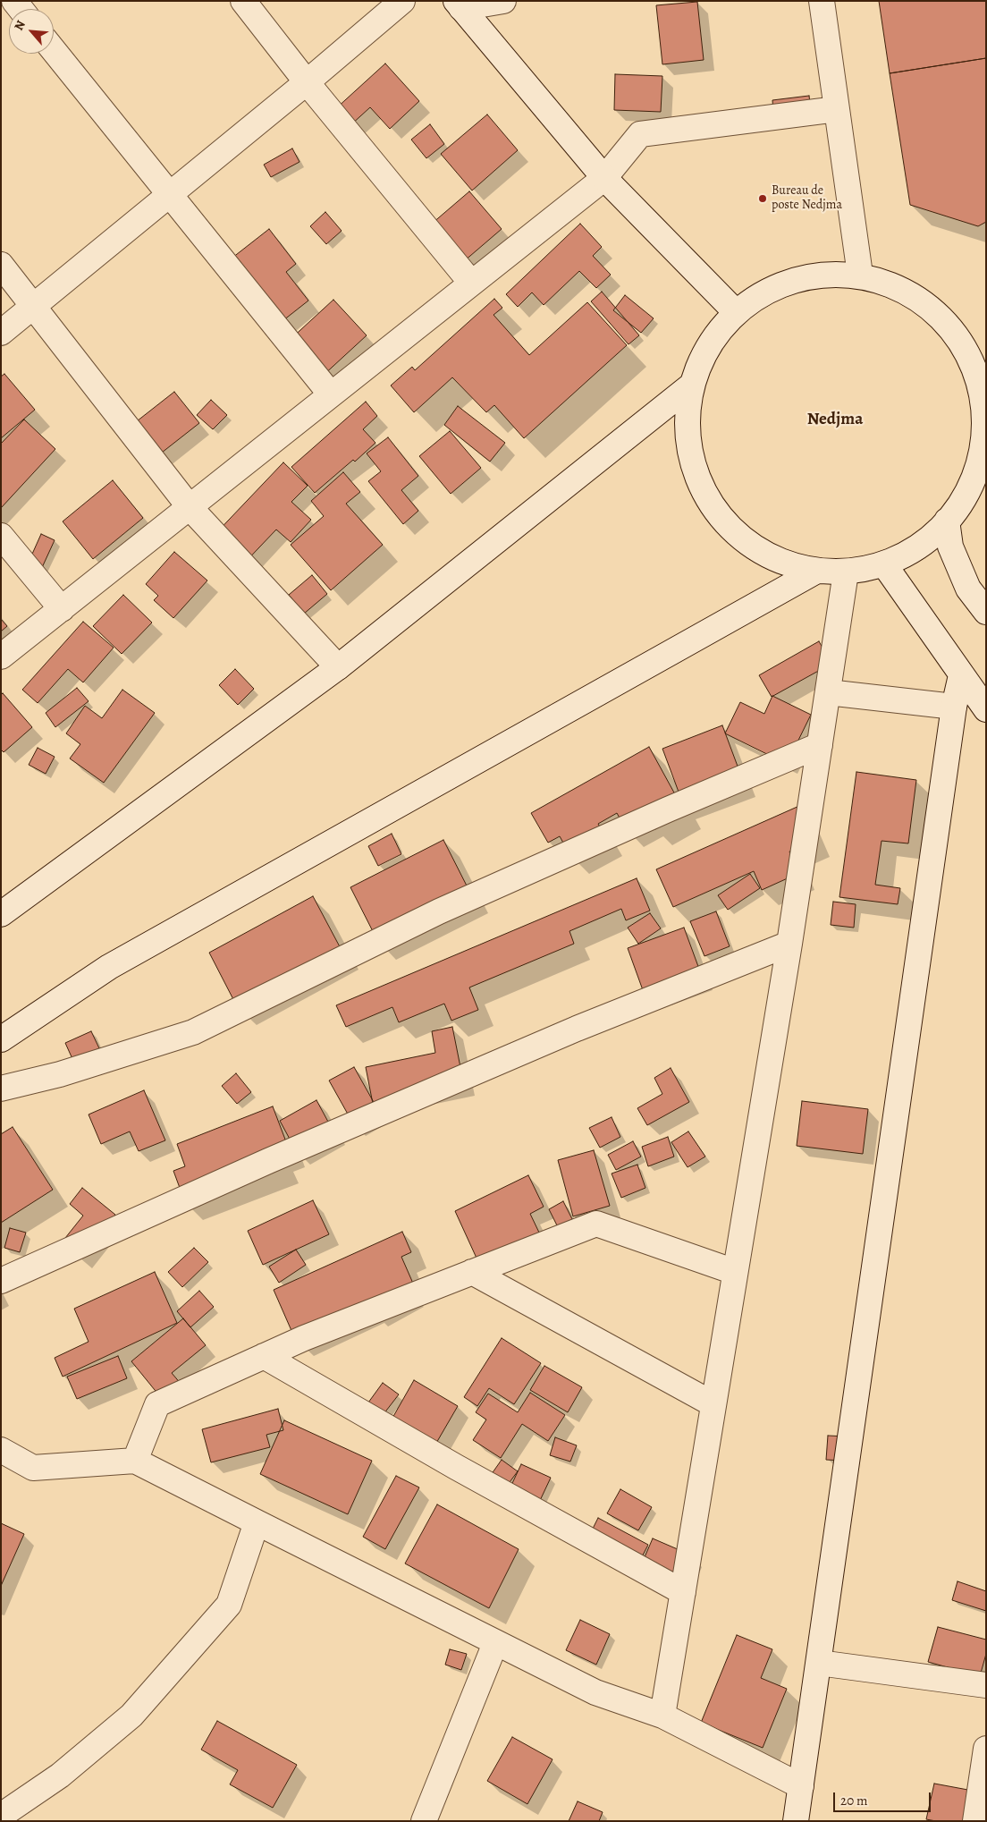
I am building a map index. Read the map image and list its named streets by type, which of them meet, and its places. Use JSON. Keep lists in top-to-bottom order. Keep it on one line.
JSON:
{"districts":["Nedjma"],"places":["Bureau de poste Nedjma"],"scale_bar":"20 m","north":"top left"}
